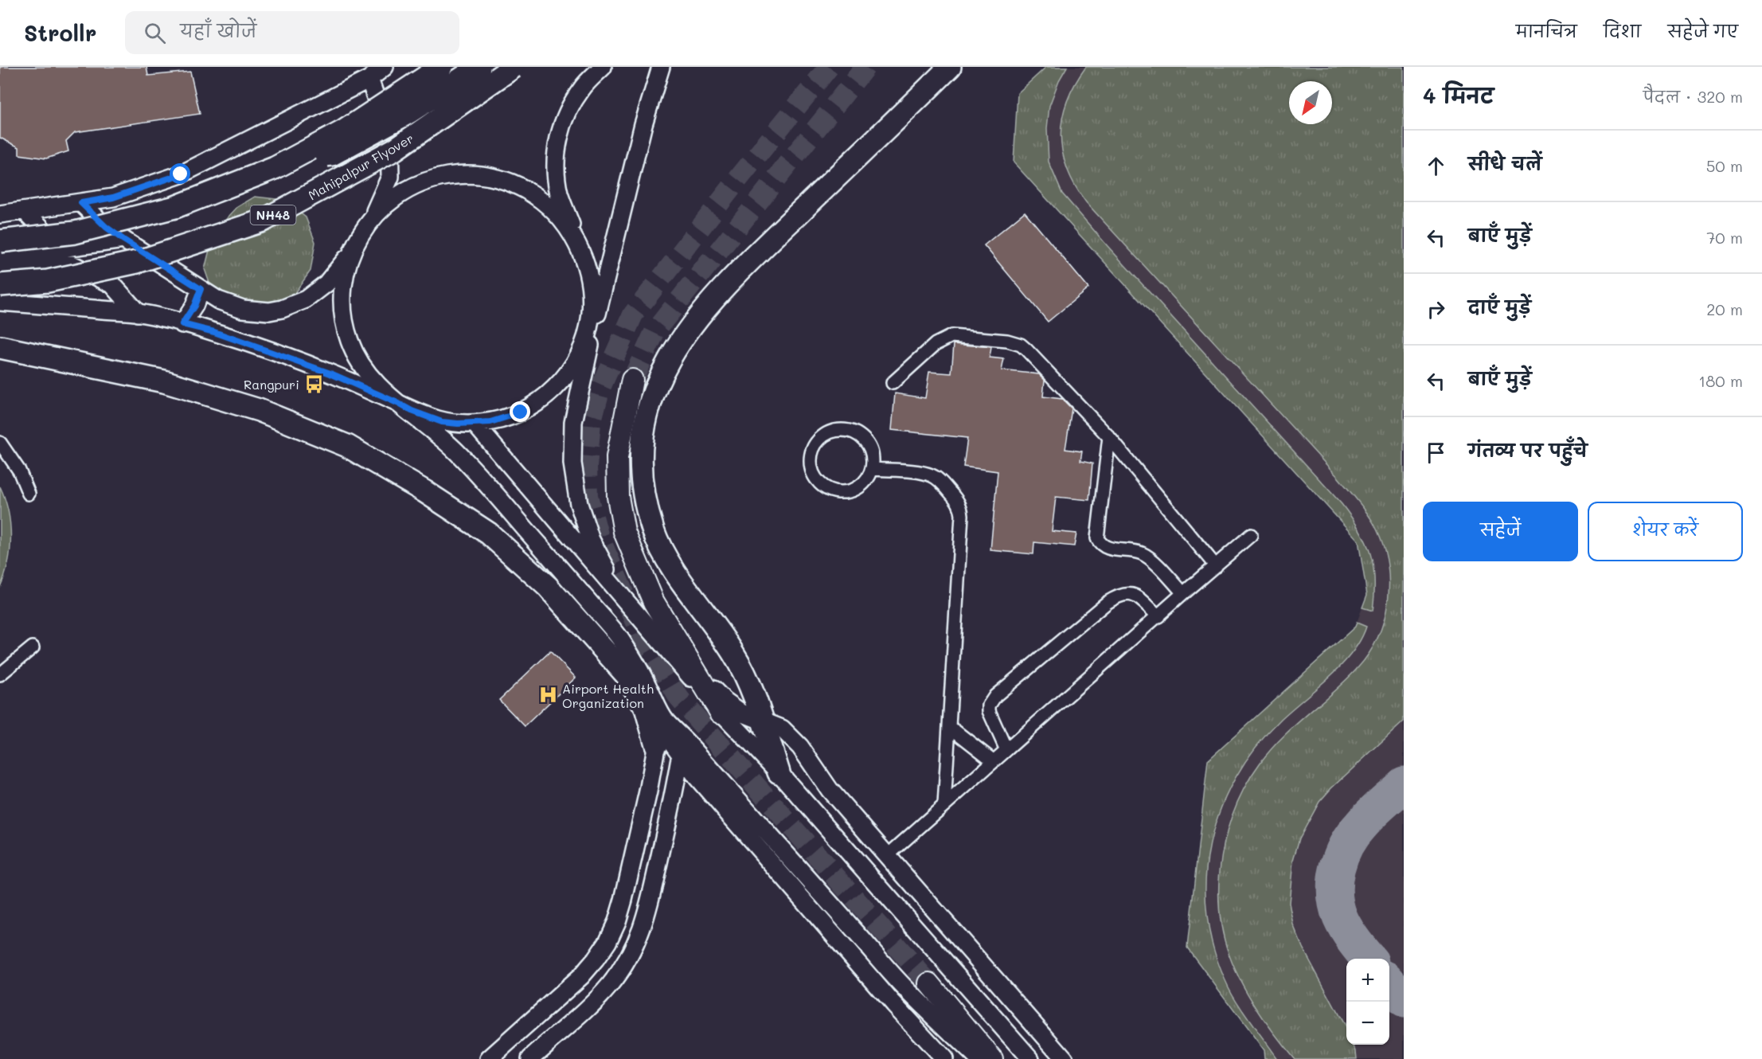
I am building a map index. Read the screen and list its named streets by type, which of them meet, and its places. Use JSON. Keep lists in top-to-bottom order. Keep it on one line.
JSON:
{"streets":{"highway":["Mahipalpur Flyover","NH48"]},"places":{"bus stop":["Rangpuri"],"hospital":["Airport Health Organization"]},"north":"bottom left","page":{"header":"Strollr","search":"यहाँ खोजें","nav":["मानचित्र","दिशा","सहेजे गए"],"heading":["4 मिनट","पैदल · 320 m"],"list":[["सीधे चलें","50 m"],["बाएँ मुड़ें","70 m"],["दाएँ मुड़ें","20 m"],["बाएँ मुड़ें","180 m"],"गंतव्य पर पहुँचे"],"buttons":["सहेजें","शेयर करें"],"map_buttons":["+","−"]}}
